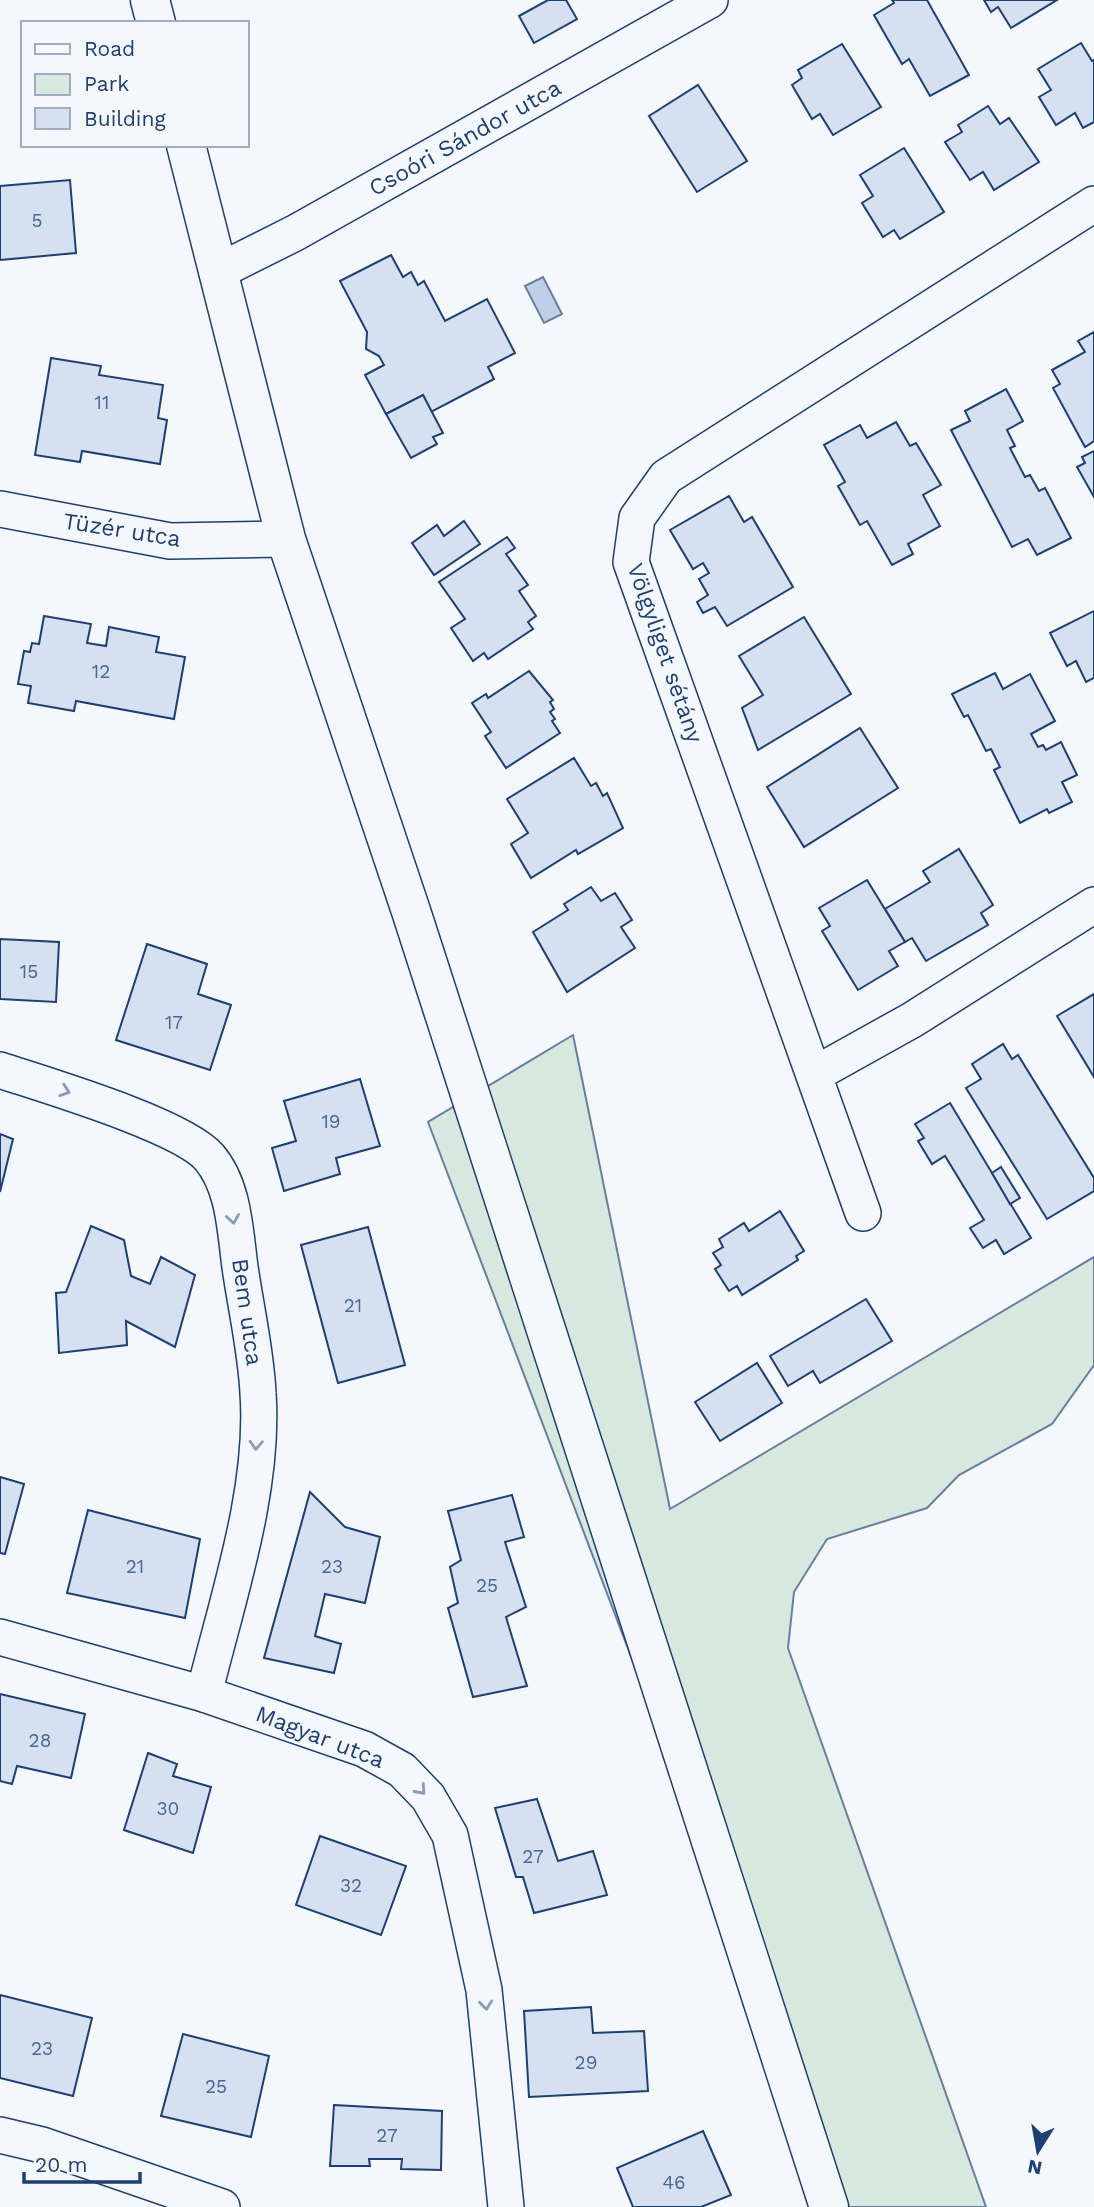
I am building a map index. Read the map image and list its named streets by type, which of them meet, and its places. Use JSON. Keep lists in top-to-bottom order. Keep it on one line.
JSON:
{"streets":{"street":["Csoóri Sándor utca","Tüzér utca","Völgyliget sétány","Bem utca","Magyar utca"]},"crossings":[["Bem utca","Magyar utca"]],"house_numbers":["5","11","12","15","17","19","21","21","23","25","28","30","27","32","23","29","25","27","46"],"legend":["Road","Park","Building"],"scale_bar":"20 m","north":"bottom"}
